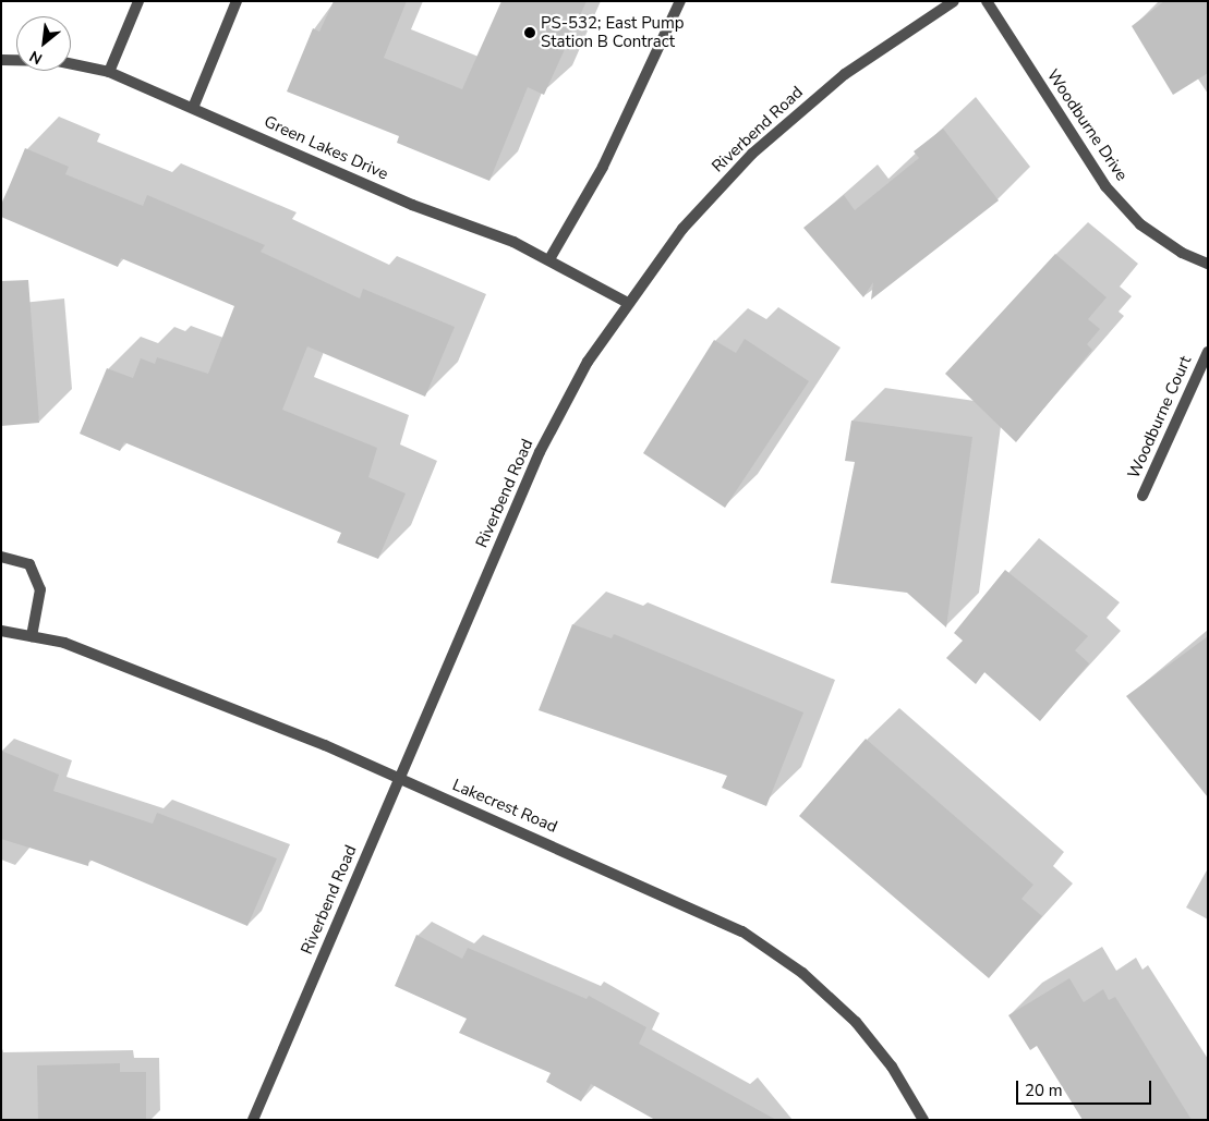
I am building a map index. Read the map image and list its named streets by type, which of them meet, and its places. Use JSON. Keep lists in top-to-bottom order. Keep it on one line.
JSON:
{"streets":{"street":["Woodburne Drive","Riverbend Road","Green Lakes Drive","Woodburne Court","Lakecrest Road"]},"crossings":[["Riverbend Road","Green Lakes Drive"],["Riverbend Road","Lakecrest Road"]],"places":["PS-532; East Pump Station B Contract"],"scale_bar":"20 m","north":"bottom left"}
